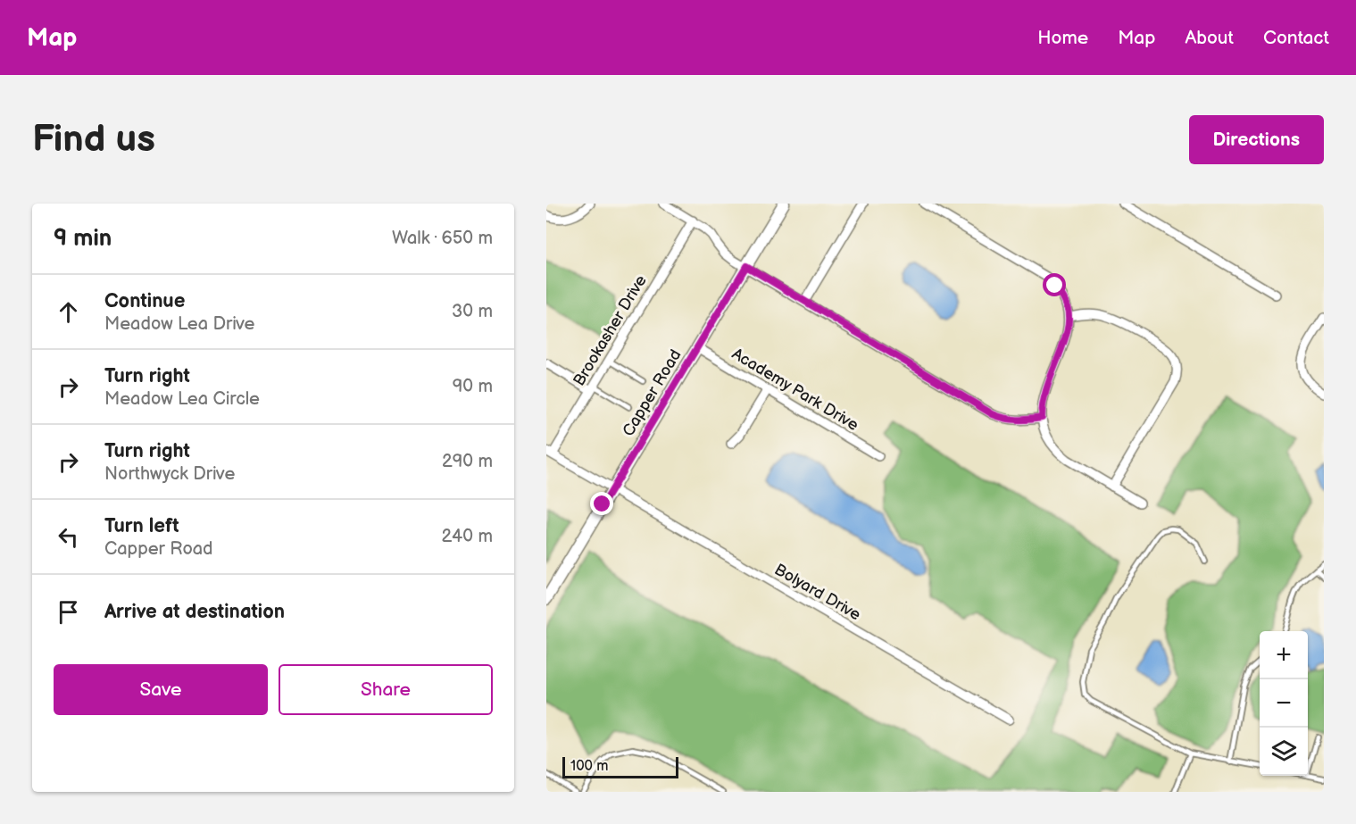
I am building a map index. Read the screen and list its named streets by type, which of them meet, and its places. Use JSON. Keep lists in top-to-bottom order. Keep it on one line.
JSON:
{"streets":{"street":["Brookasher Drive","Academy Park Drive","Capper Road","Bolyard Drive"]},"crossings":[["Brookasher Drive","Bolyard Drive"],["Academy Park Drive","Capper Road"],["Capper Road","Bolyard Drive"]],"scale_bar":"100 m","page":{"header":"Map","nav":["Home","Map","About","Contact"],"buttons":["Directions",["Save","Share"]],"title":"Find us","heading":["9 min","Walk · 650 m"],"list":[["Continue","Meadow Lea Drive","30 m"],["Turn right","Meadow Lea Circle","90 m"],["Turn right","Northwyck Drive","290 m"],["Turn left","Capper Road","240 m"],"Arrive at destination"],"map_buttons":["+","−"],"scale":"100 m"}}
